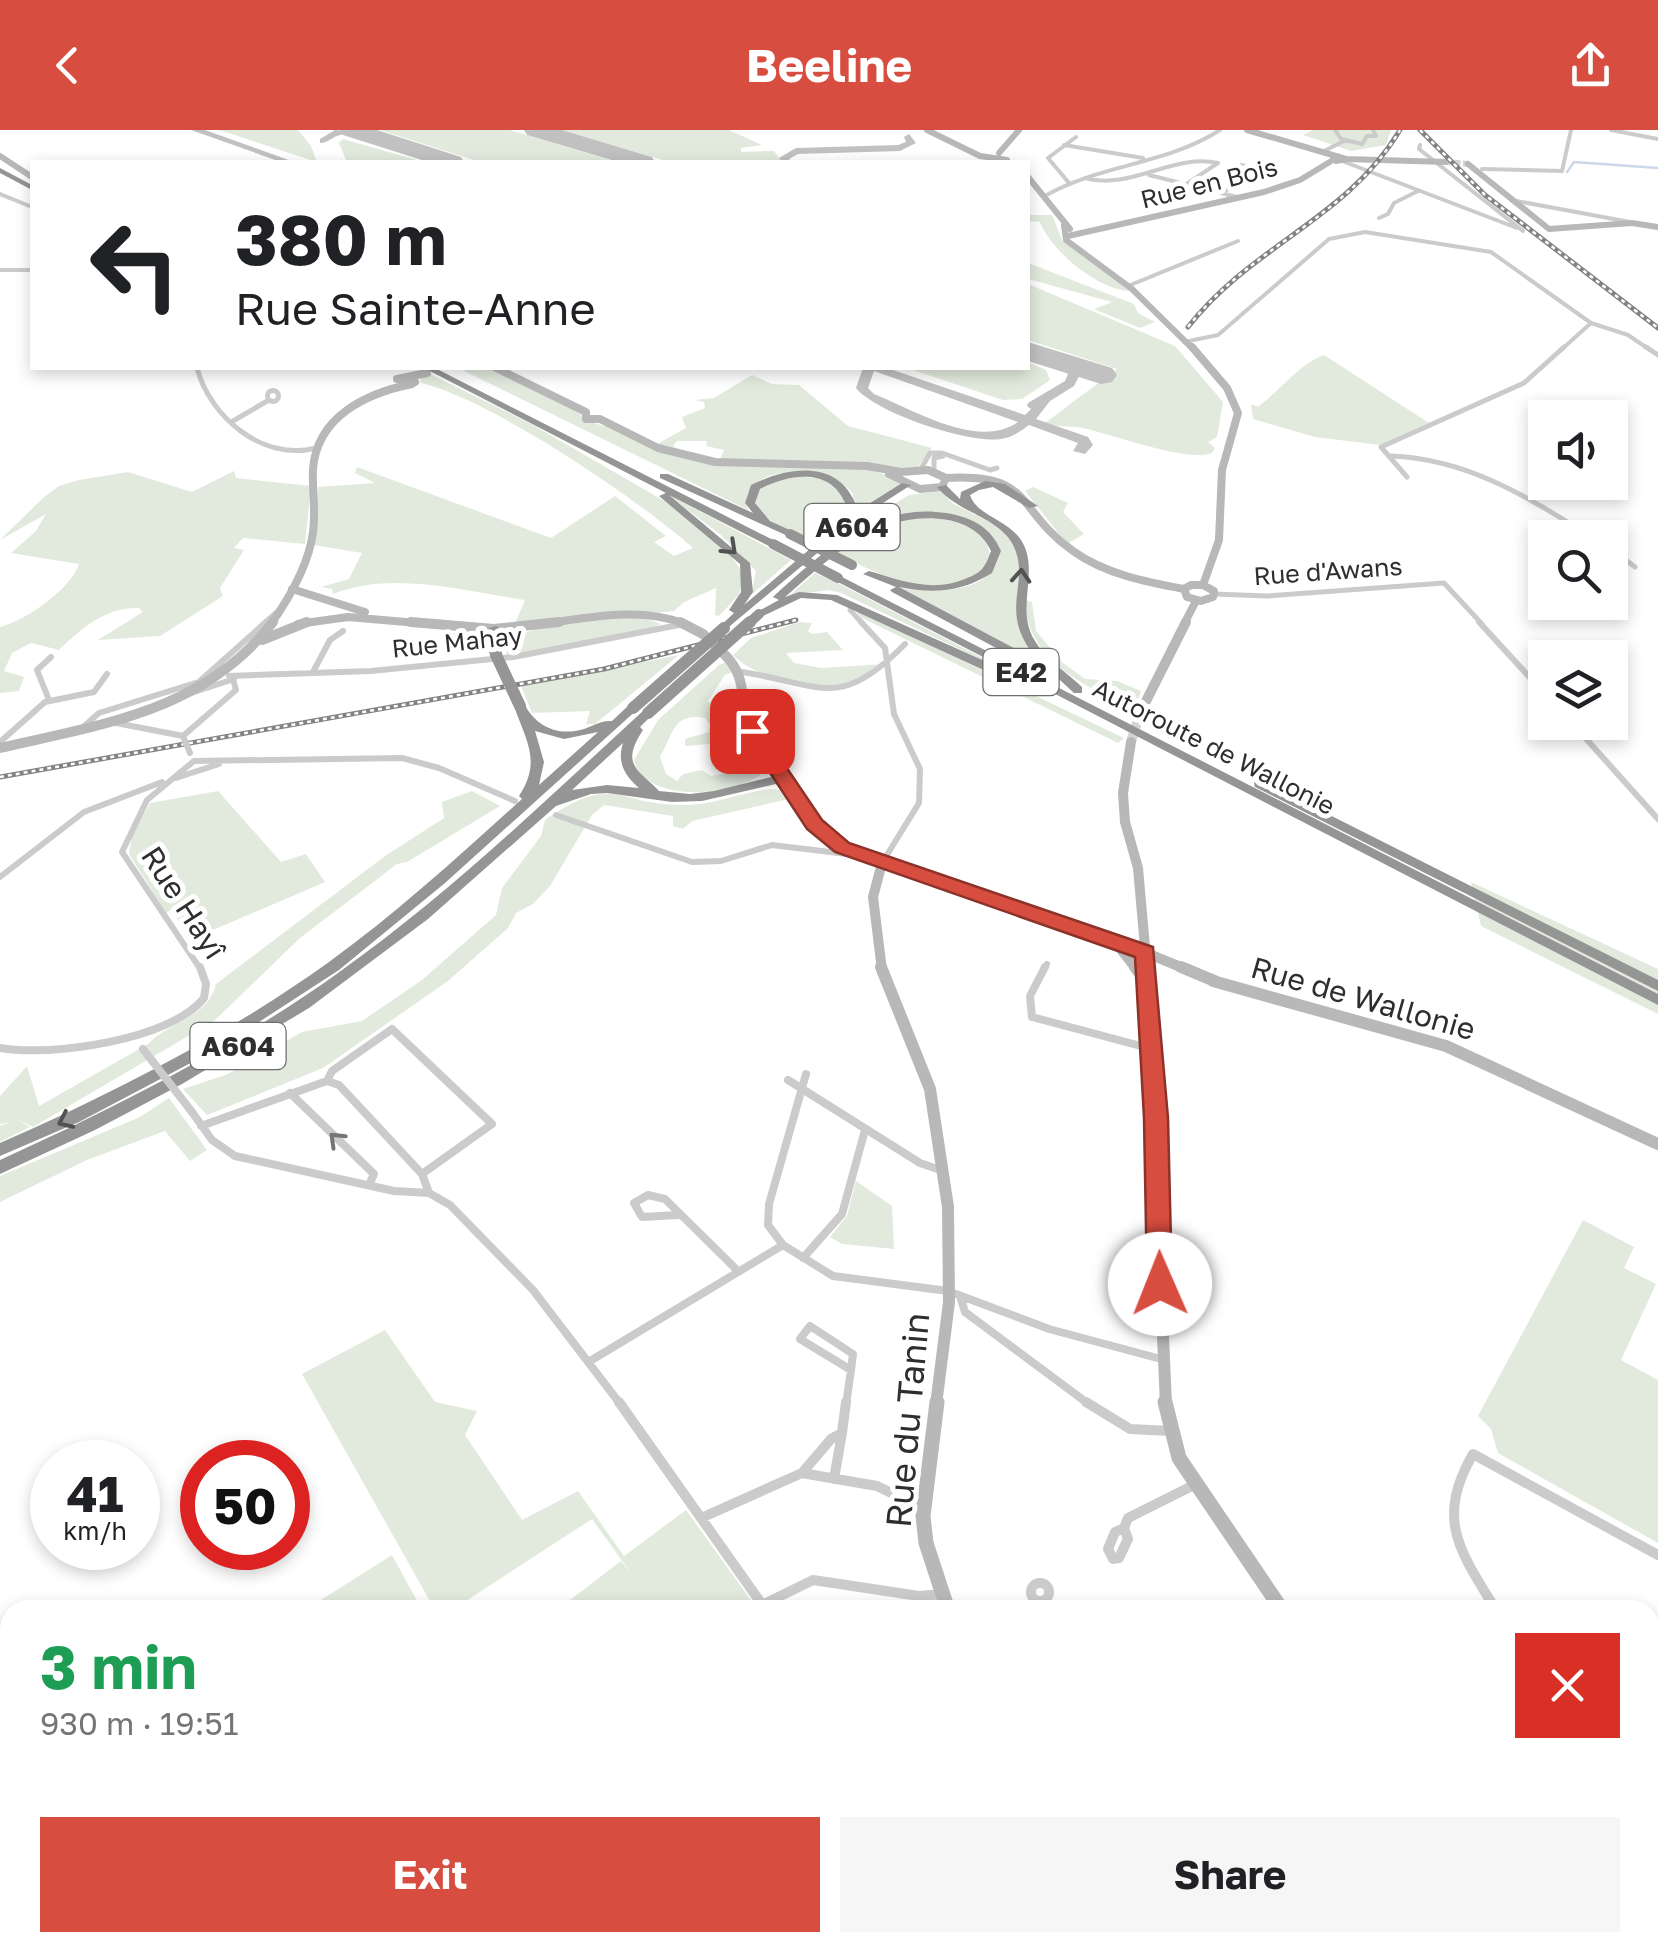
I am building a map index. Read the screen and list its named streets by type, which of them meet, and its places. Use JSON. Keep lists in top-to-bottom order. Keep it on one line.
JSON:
{"streets":{"highway":["A604","E42","Autoroute de Wallonie"],"main road":["Rue en Bois","Rue de Wallonie","Rue du Tanin"],"street":["Rue d'Awans","Rue Mahay","Rue Hayî"]},"page":{"header":"Beeline","turn":["380 m","Rue Sainte-Anne"],"speed":"41 km/h","limit":"50","heading":["3 min","930 m · 19:51"],"buttons":["Exit","Share"]}}
